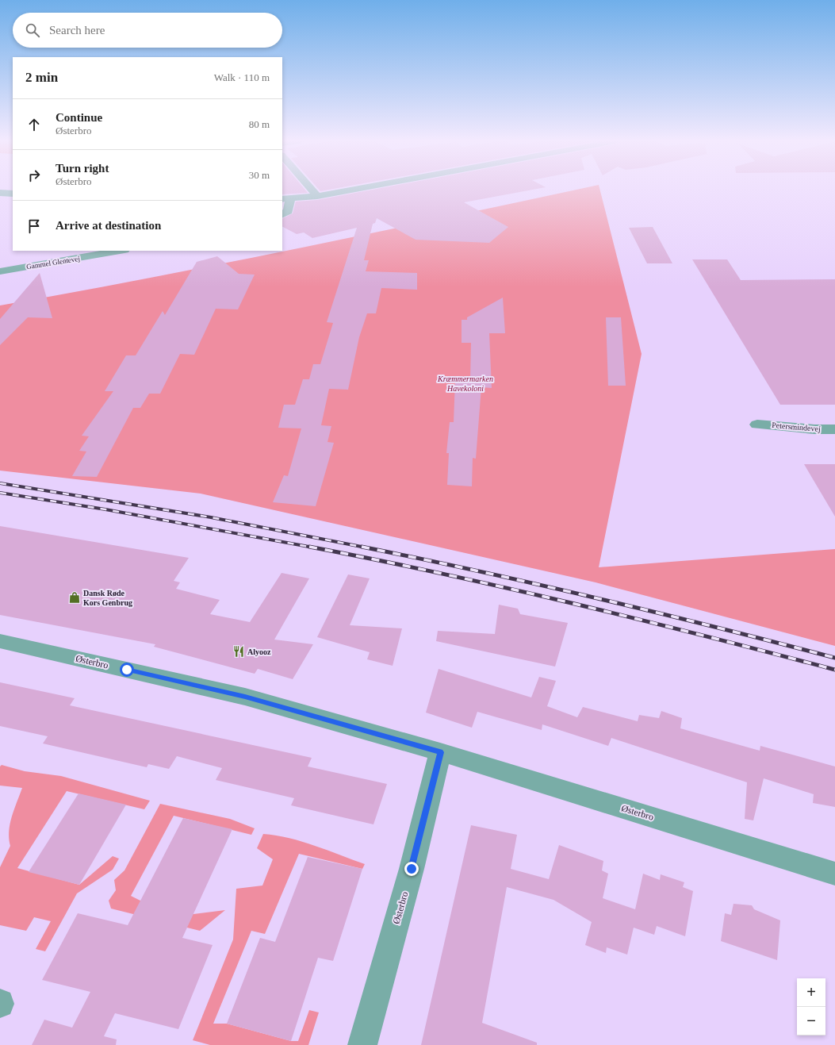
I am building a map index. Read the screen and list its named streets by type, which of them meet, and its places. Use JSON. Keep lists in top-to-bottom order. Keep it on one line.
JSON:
{"streets":{"street":["Gammel Glentevej","Petersmindevej","Østerbro"]},"parks":["Kræmmermarken Havekoloni"],"places":{"shop":["Dansk Røde Kors Genbrug"],"restaurant":["Alyooz"]},"page":{"search":"Search here","heading":["2 min","Walk · 110 m"],"list":[["Continue","Østerbro","80 m"],["Turn right","Østerbro","30 m"],"Arrive at destination"],"map_buttons":["+","−"]}}
